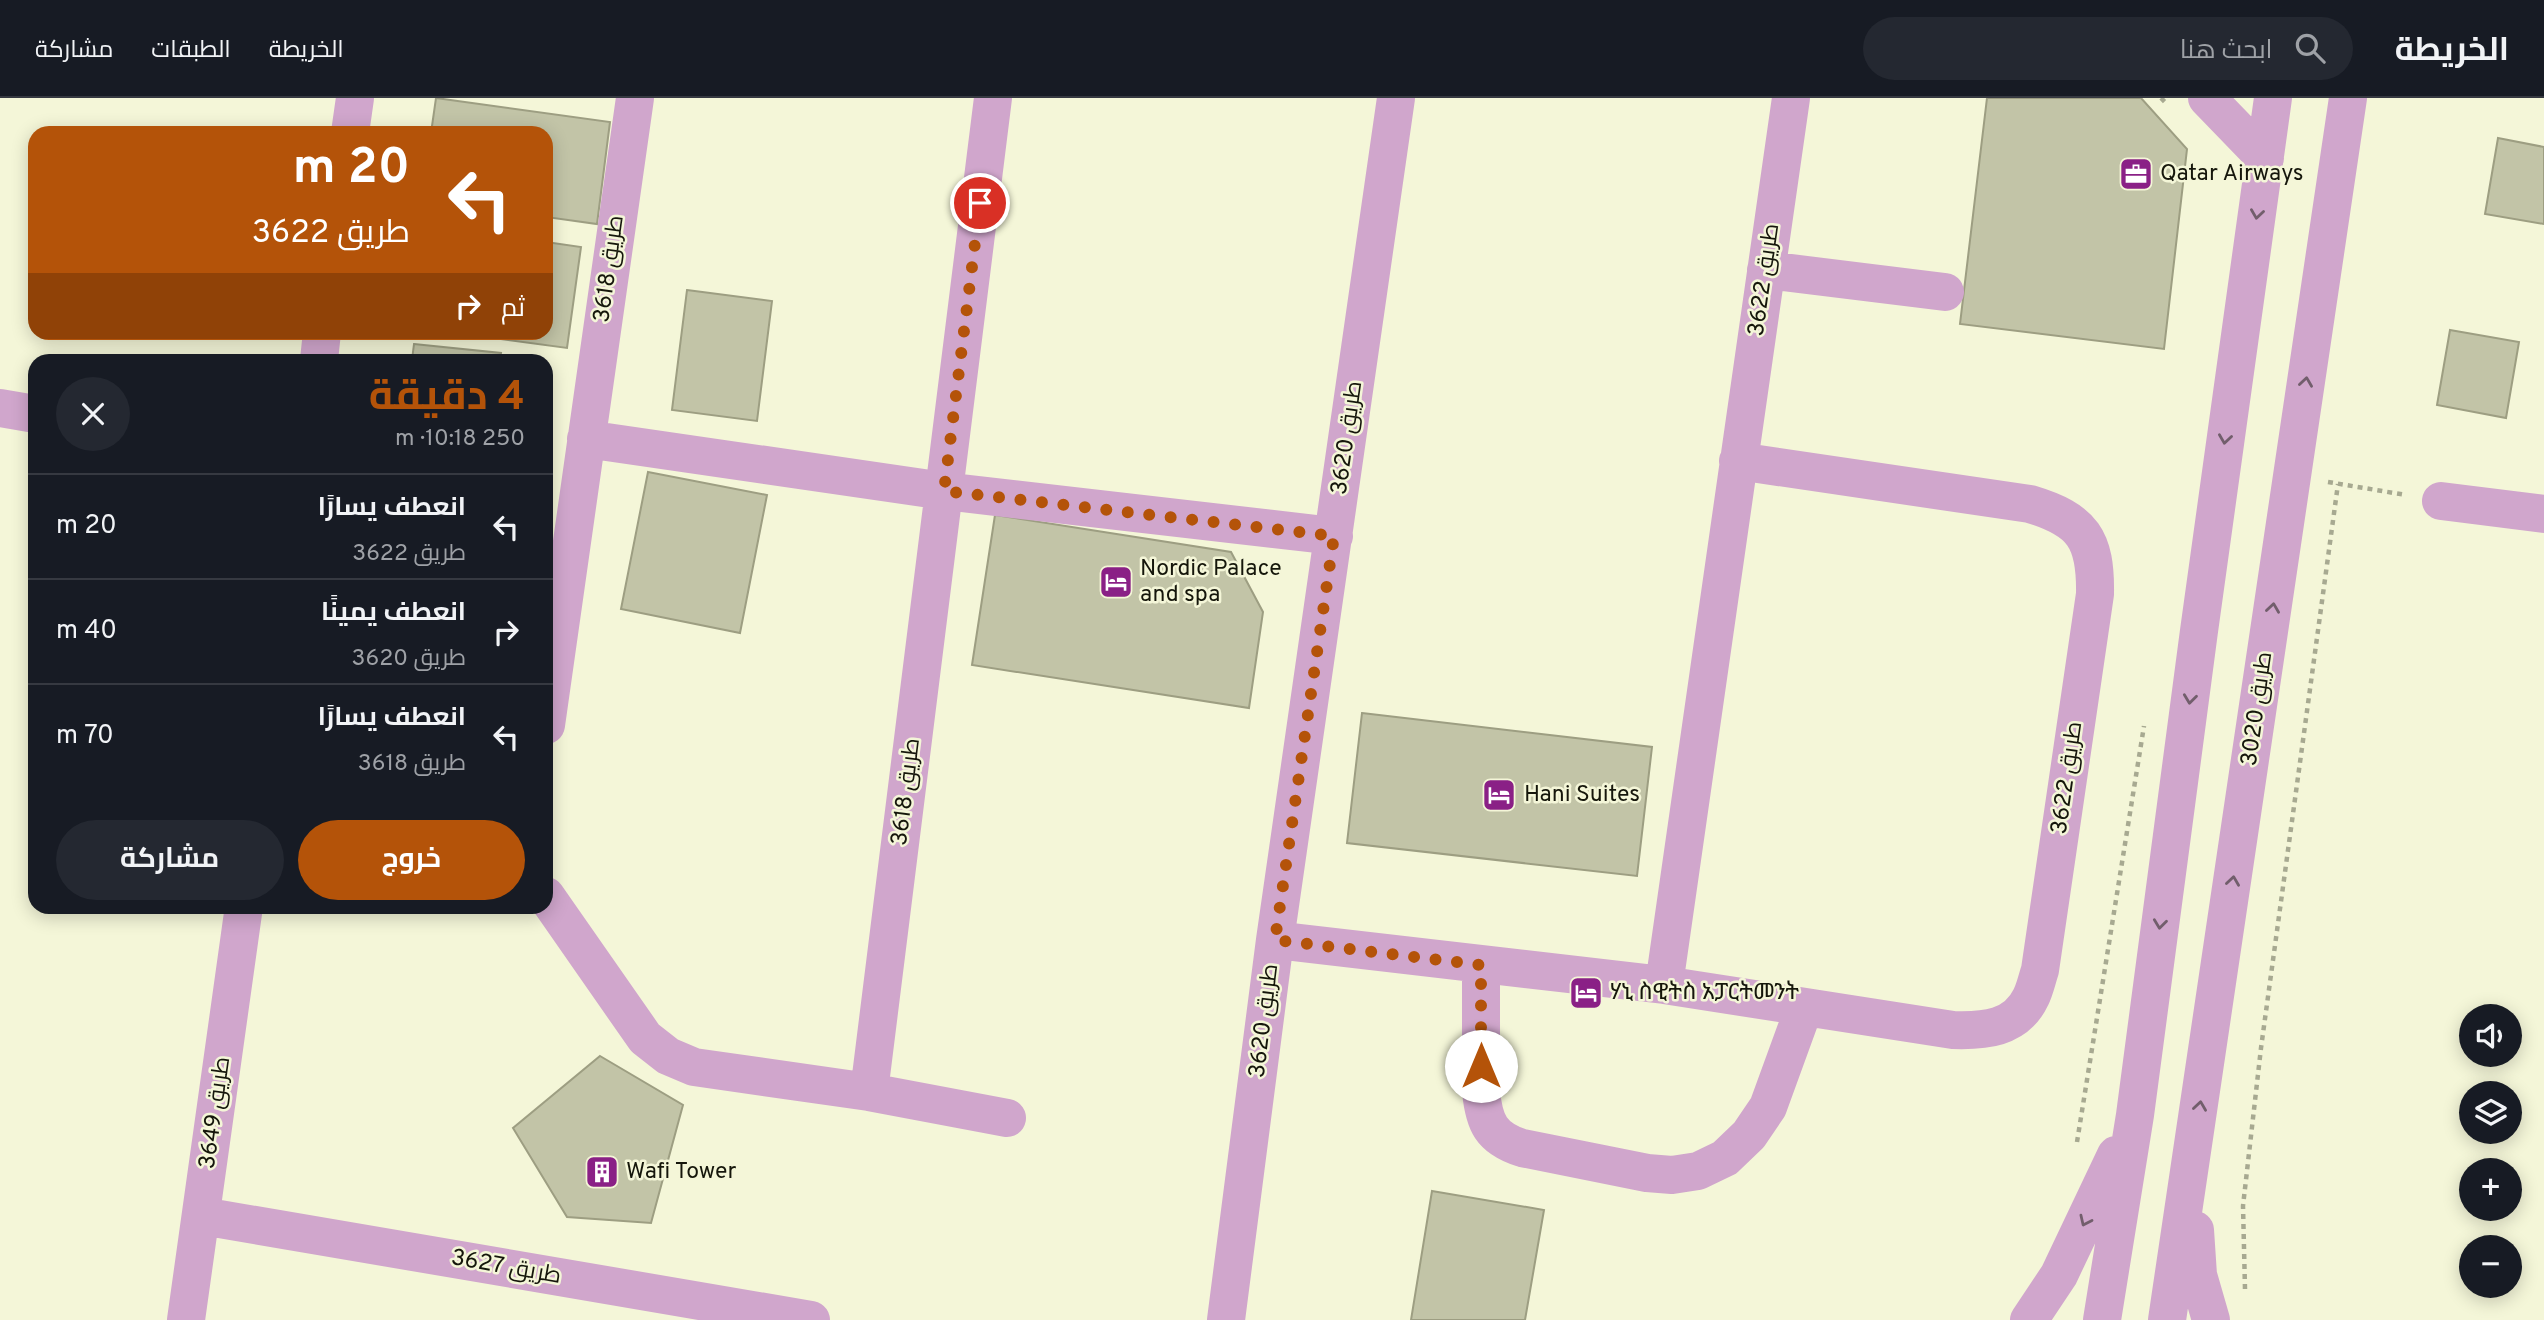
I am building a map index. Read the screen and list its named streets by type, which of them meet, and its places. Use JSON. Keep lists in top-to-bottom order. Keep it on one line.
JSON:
{"streets":{"street":["طريق 3618","طريق 3622","طريق 3620","طريق 3020","طريق 3649","طريق 3627"]},"crossings":[["طريق 3622","طريق 3620"],["طريق 3649","طريق 3627"]],"places":{"office":["Qatar Airways"],"hotel":["Nordic Palace and spa","Hani Suites","ሃኒ ስዊትስ አፓርትመንት"],"building":["Wafi Tower"]},"page":{"header":"الخريطة","search":"ابحث هنا","nav":["الخريطة","الطبقات","مشاركة"],"turn":["20 m","طريق 3622"],"then":"ثم","heading":["4 دقيقة","250 m · 10:18"],"list":[{"name":"انعطف يسارًا","note":"طريق 3622","value":"20 m"},{"name":"انعطف يمينًا","note":"طريق 3620","value":"40 m"},{"name":"انعطف يسارًا","note":"طريق 3618","value":"70 m"}],"buttons":["خروج","مشاركة"],"map_buttons":["+","−"]}}
